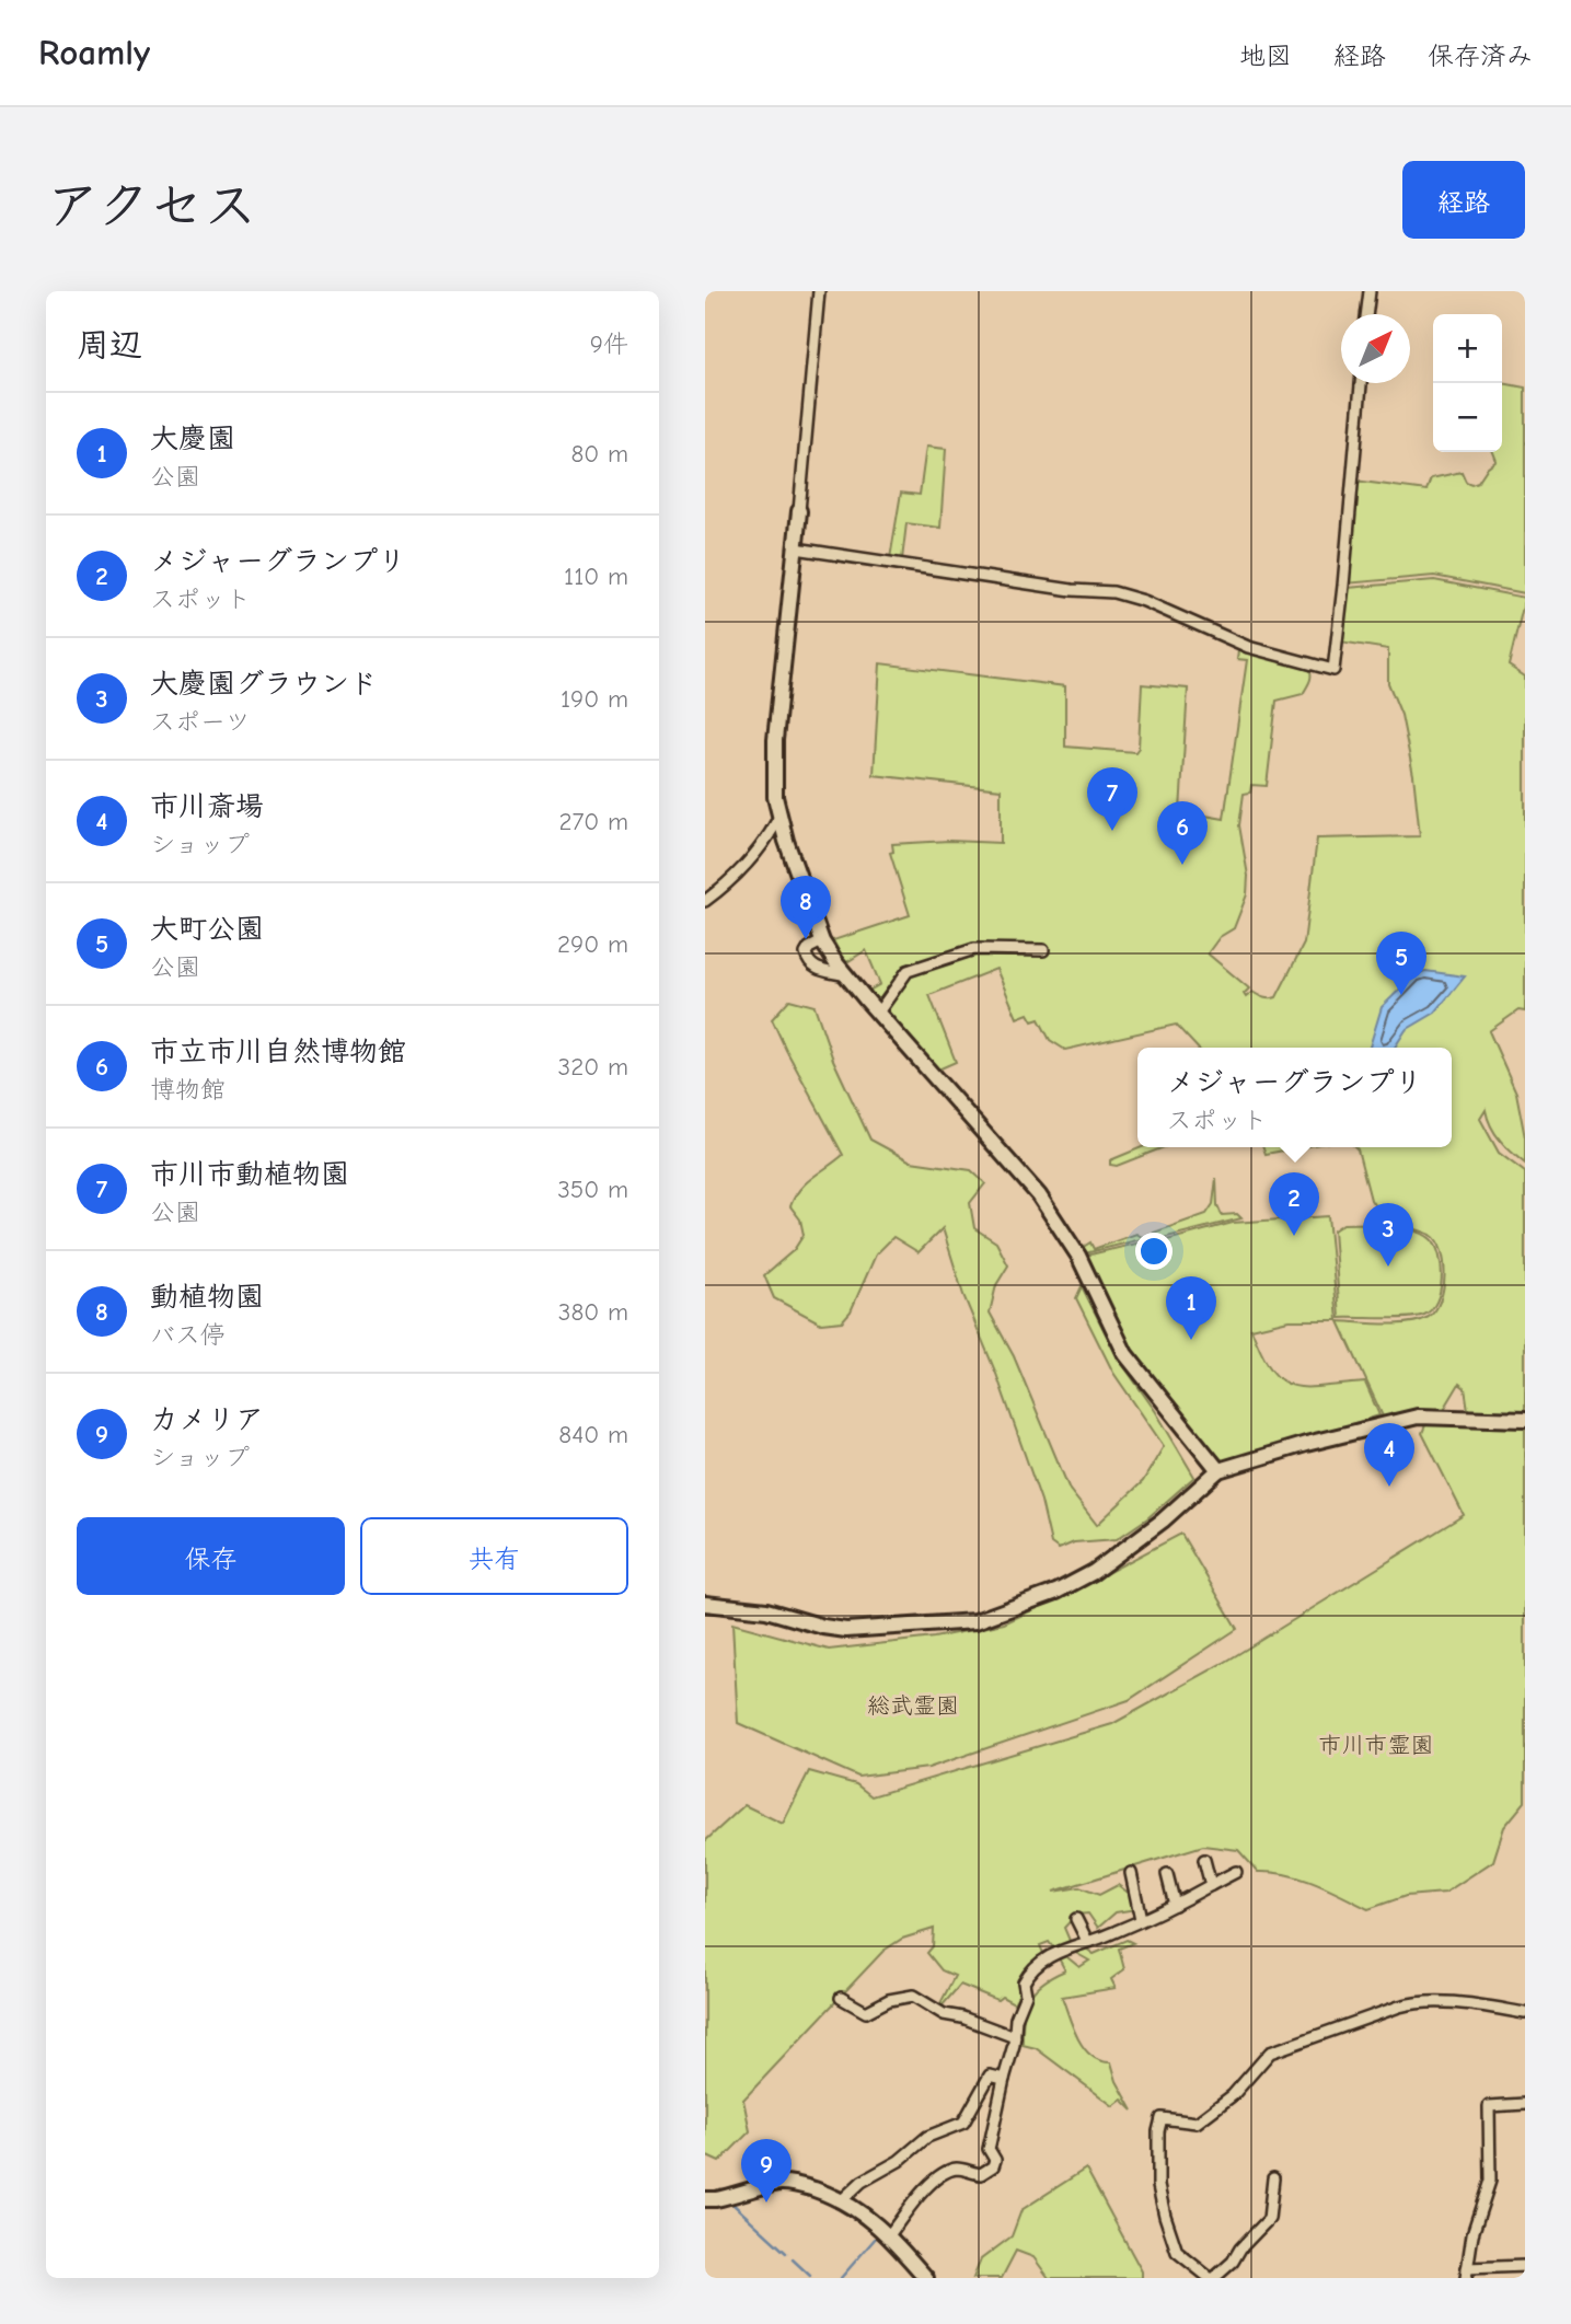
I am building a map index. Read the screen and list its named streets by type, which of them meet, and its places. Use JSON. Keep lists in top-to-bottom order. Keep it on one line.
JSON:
{"parks":["総武霊園","市川市霊園"],"north":"top right","page":{"header":"Roamly","nav":["地図","経路","保存済み"],"title":"アクセス","buttons":["経路",["保存","共有"]],"heading":["周辺","9件"],"map_buttons":["+","−"],"list":[{"mark":"1","name":"大慶園","note":"公園","value":"80 m"},{"mark":"2","name":"メジャーグランプリ","note":"スポット","value":"110 m"},{"mark":"3","name":"大慶園グラウンド","note":"スポーツ","value":"190 m"},{"mark":"4","name":"市川斎場","note":"ショップ","value":"270 m"},{"mark":"5","name":"大町公園","note":"公園","value":"290 m"},{"mark":"6","name":"市立市川自然博物館","note":"博物館","value":"320 m"},{"mark":"7","name":"市川市動植物園","note":"公園","value":"350 m"},{"mark":"8","name":"動植物園","note":"バス停","value":"380 m"},{"mark":"9","name":"カメリア","note":"ショップ","value":"840 m"}],"pins":["7","6","8","5","2","3","1","4","9"],"popup":["メジャーグランプリ","スポット"]}}
